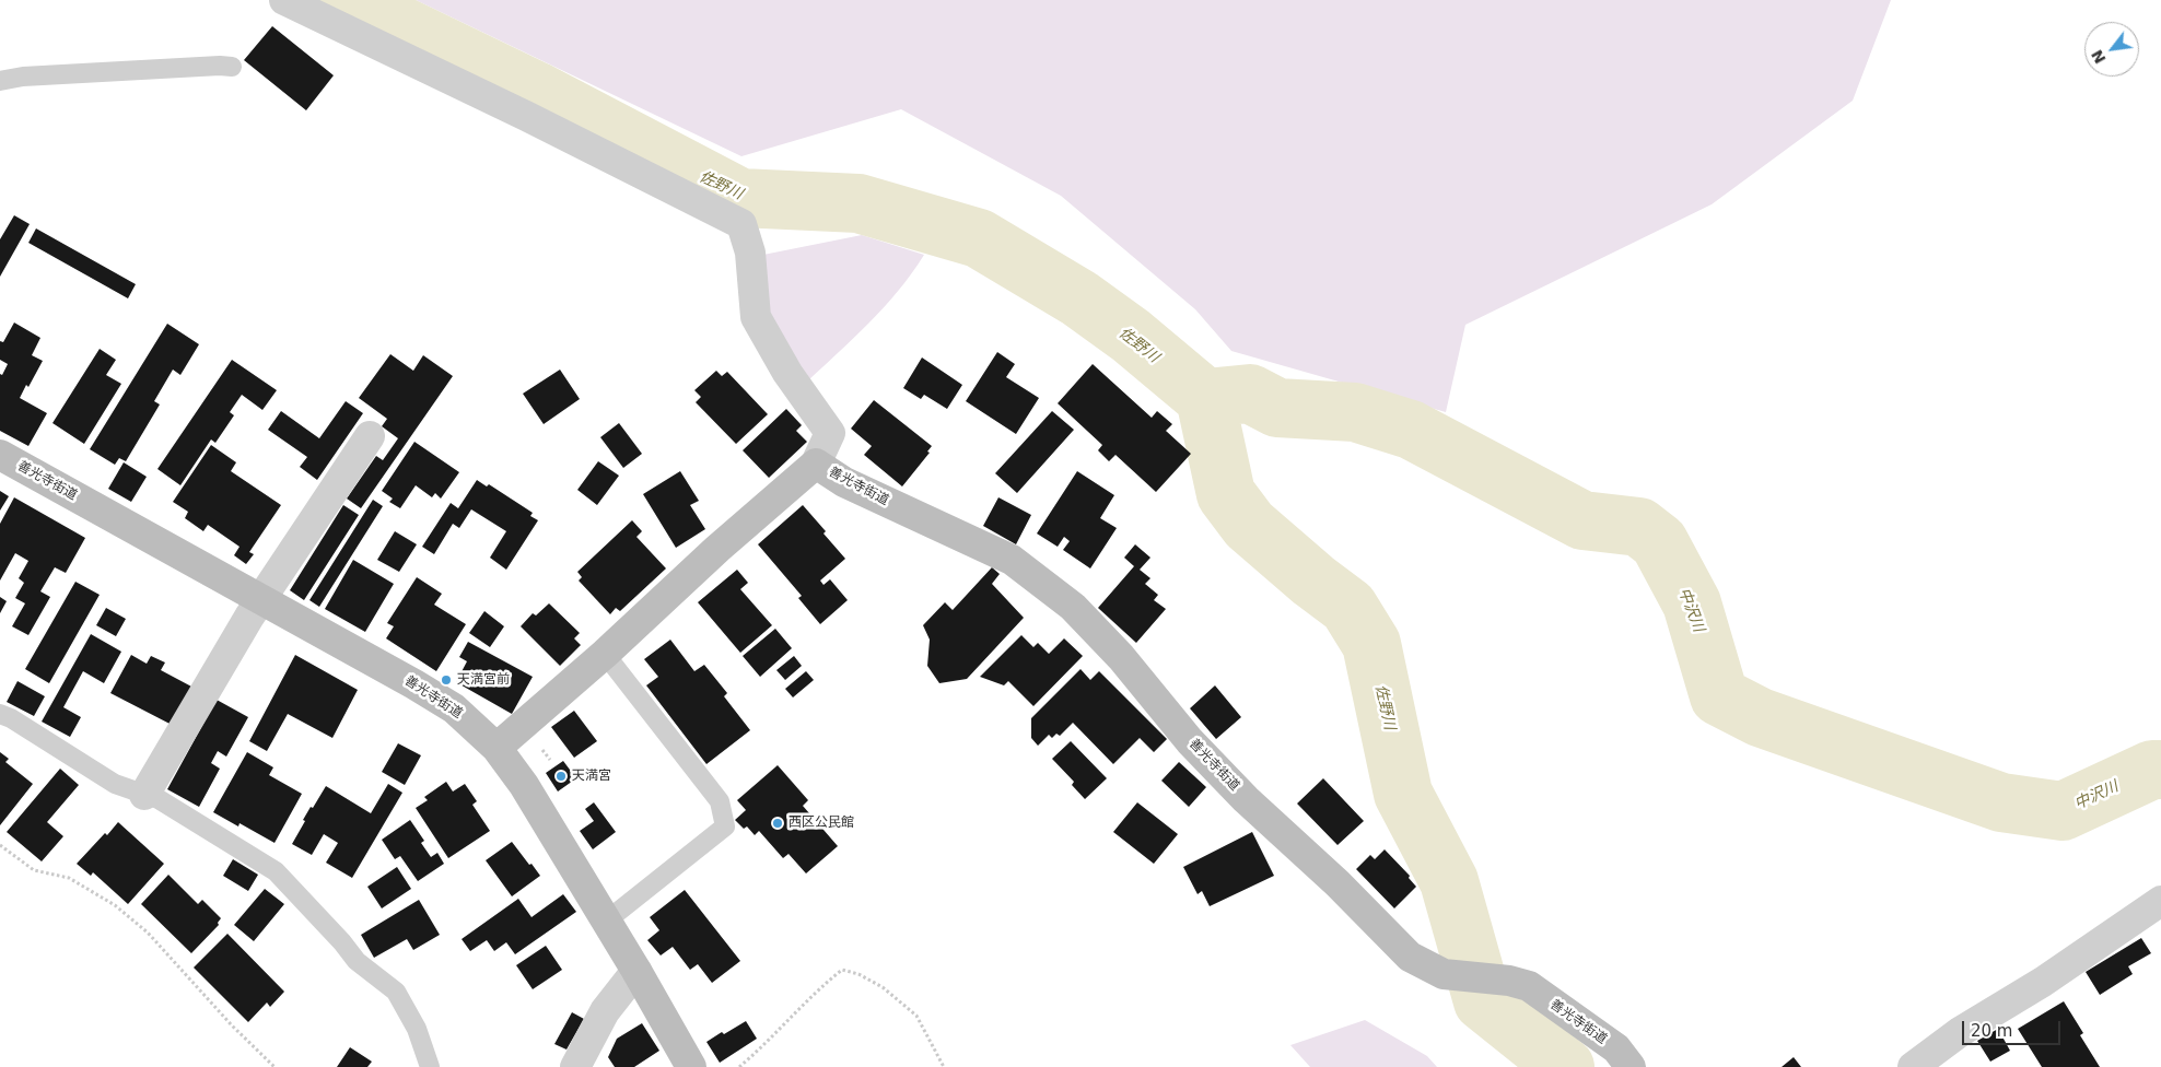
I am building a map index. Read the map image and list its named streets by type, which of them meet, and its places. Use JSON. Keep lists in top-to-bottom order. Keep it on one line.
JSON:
{"streets":{"street":["善光寺街道"]},"water":["佐野川","中沢川"],"places":["天満宮前","天満宮","西区公民館"],"scale_bar":"20 m","north":"bottom left"}
